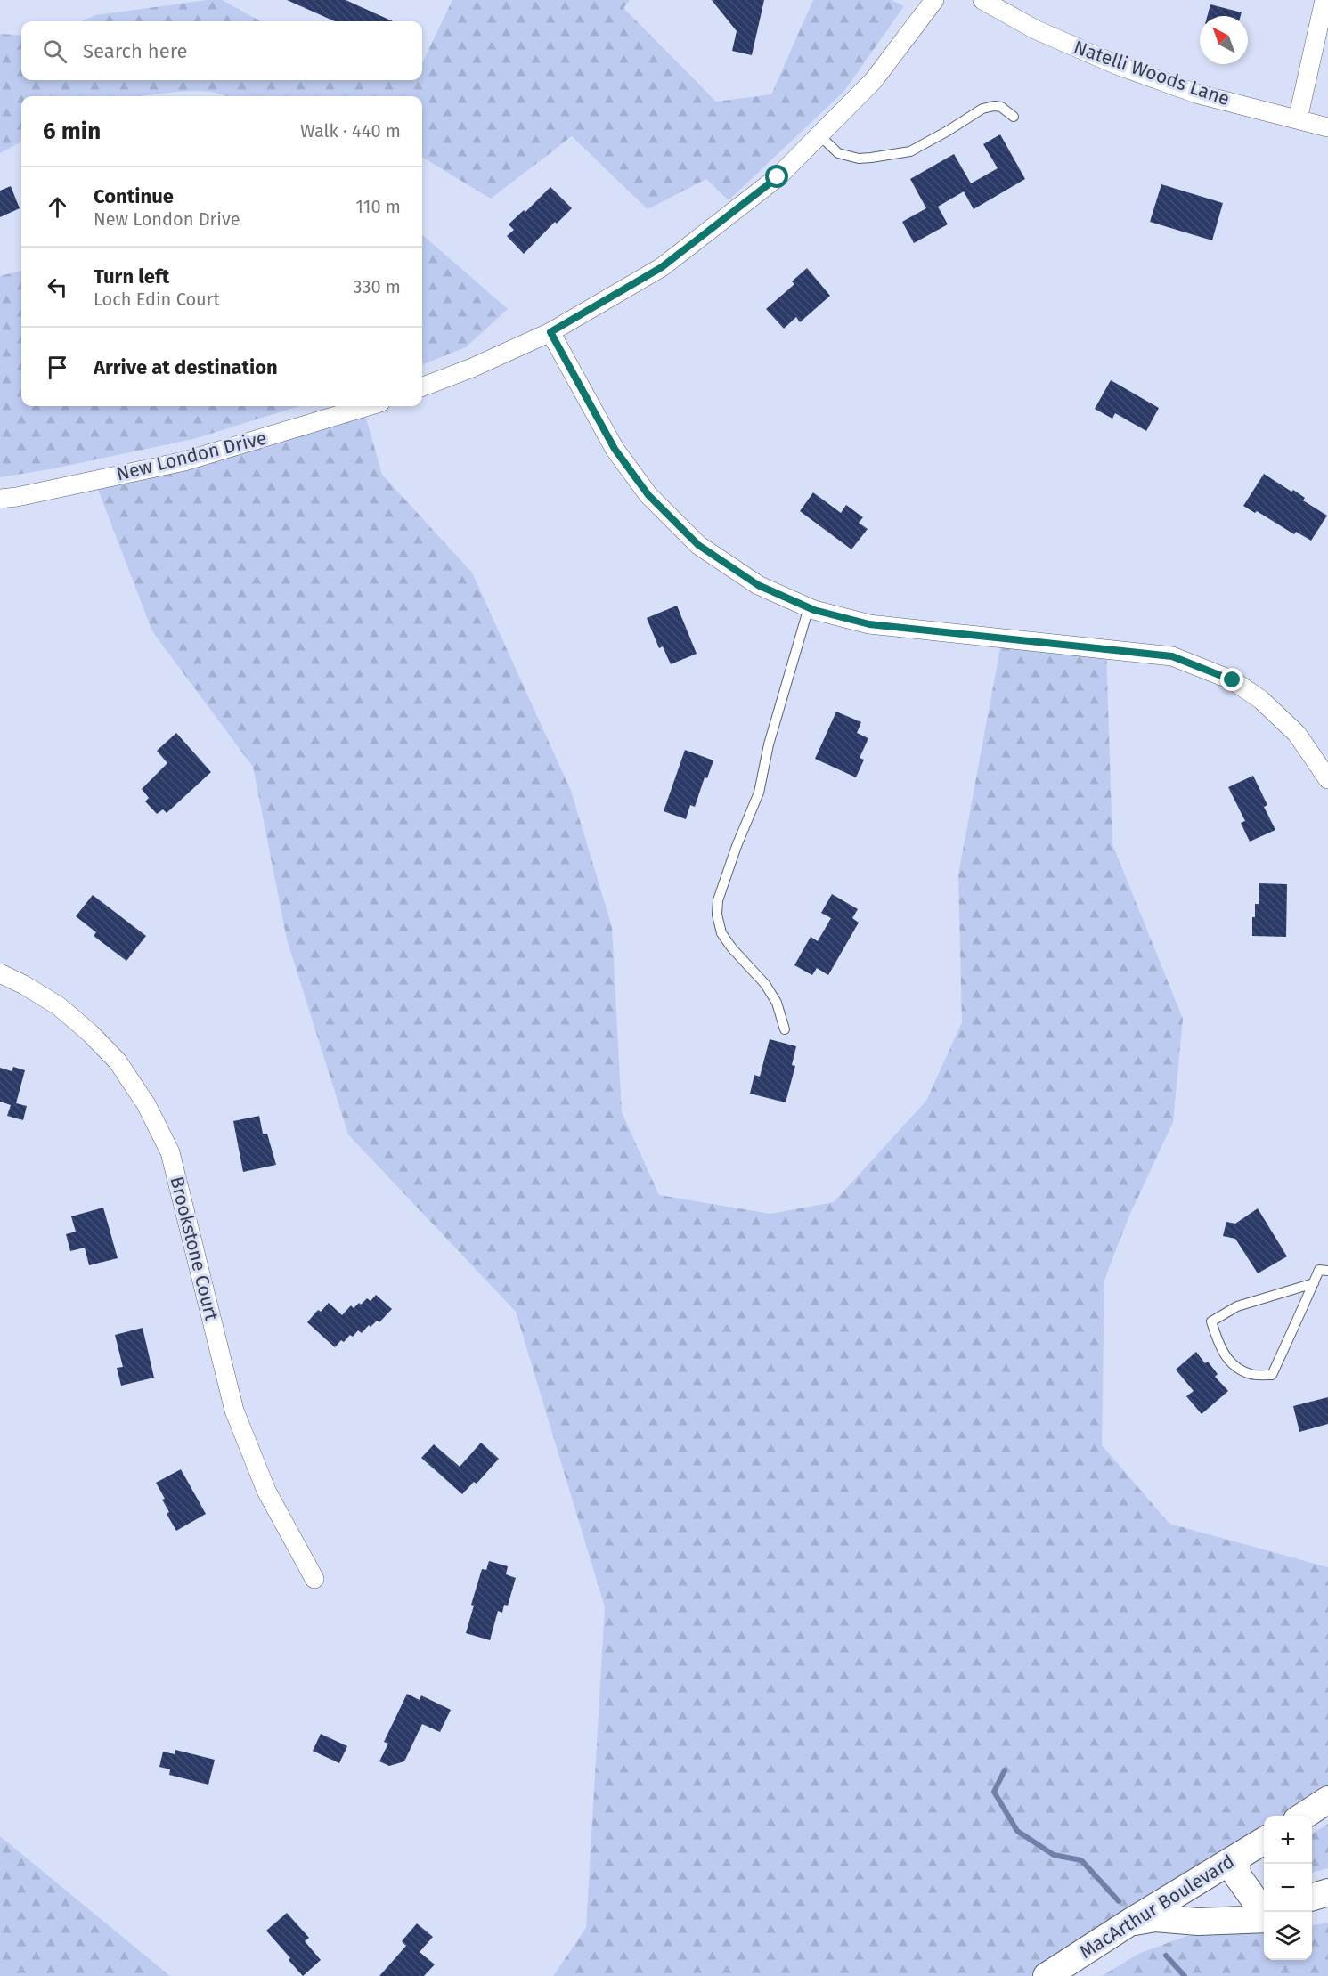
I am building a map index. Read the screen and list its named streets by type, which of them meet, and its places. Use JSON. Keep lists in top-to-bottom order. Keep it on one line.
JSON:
{"streets":{"main road":["MacArthur Boulevard"],"street":["Natelli Woods Lane","New London Drive","Brookstone Court"]},"north":"top left","page":{"search":"Search here","heading":["6 min","Walk · 440 m"],"list":[["Continue","New London Drive","110 m"],["Turn left","Loch Edin Court","330 m"],"Arrive at destination"],"map_buttons":["+","−"]}}
